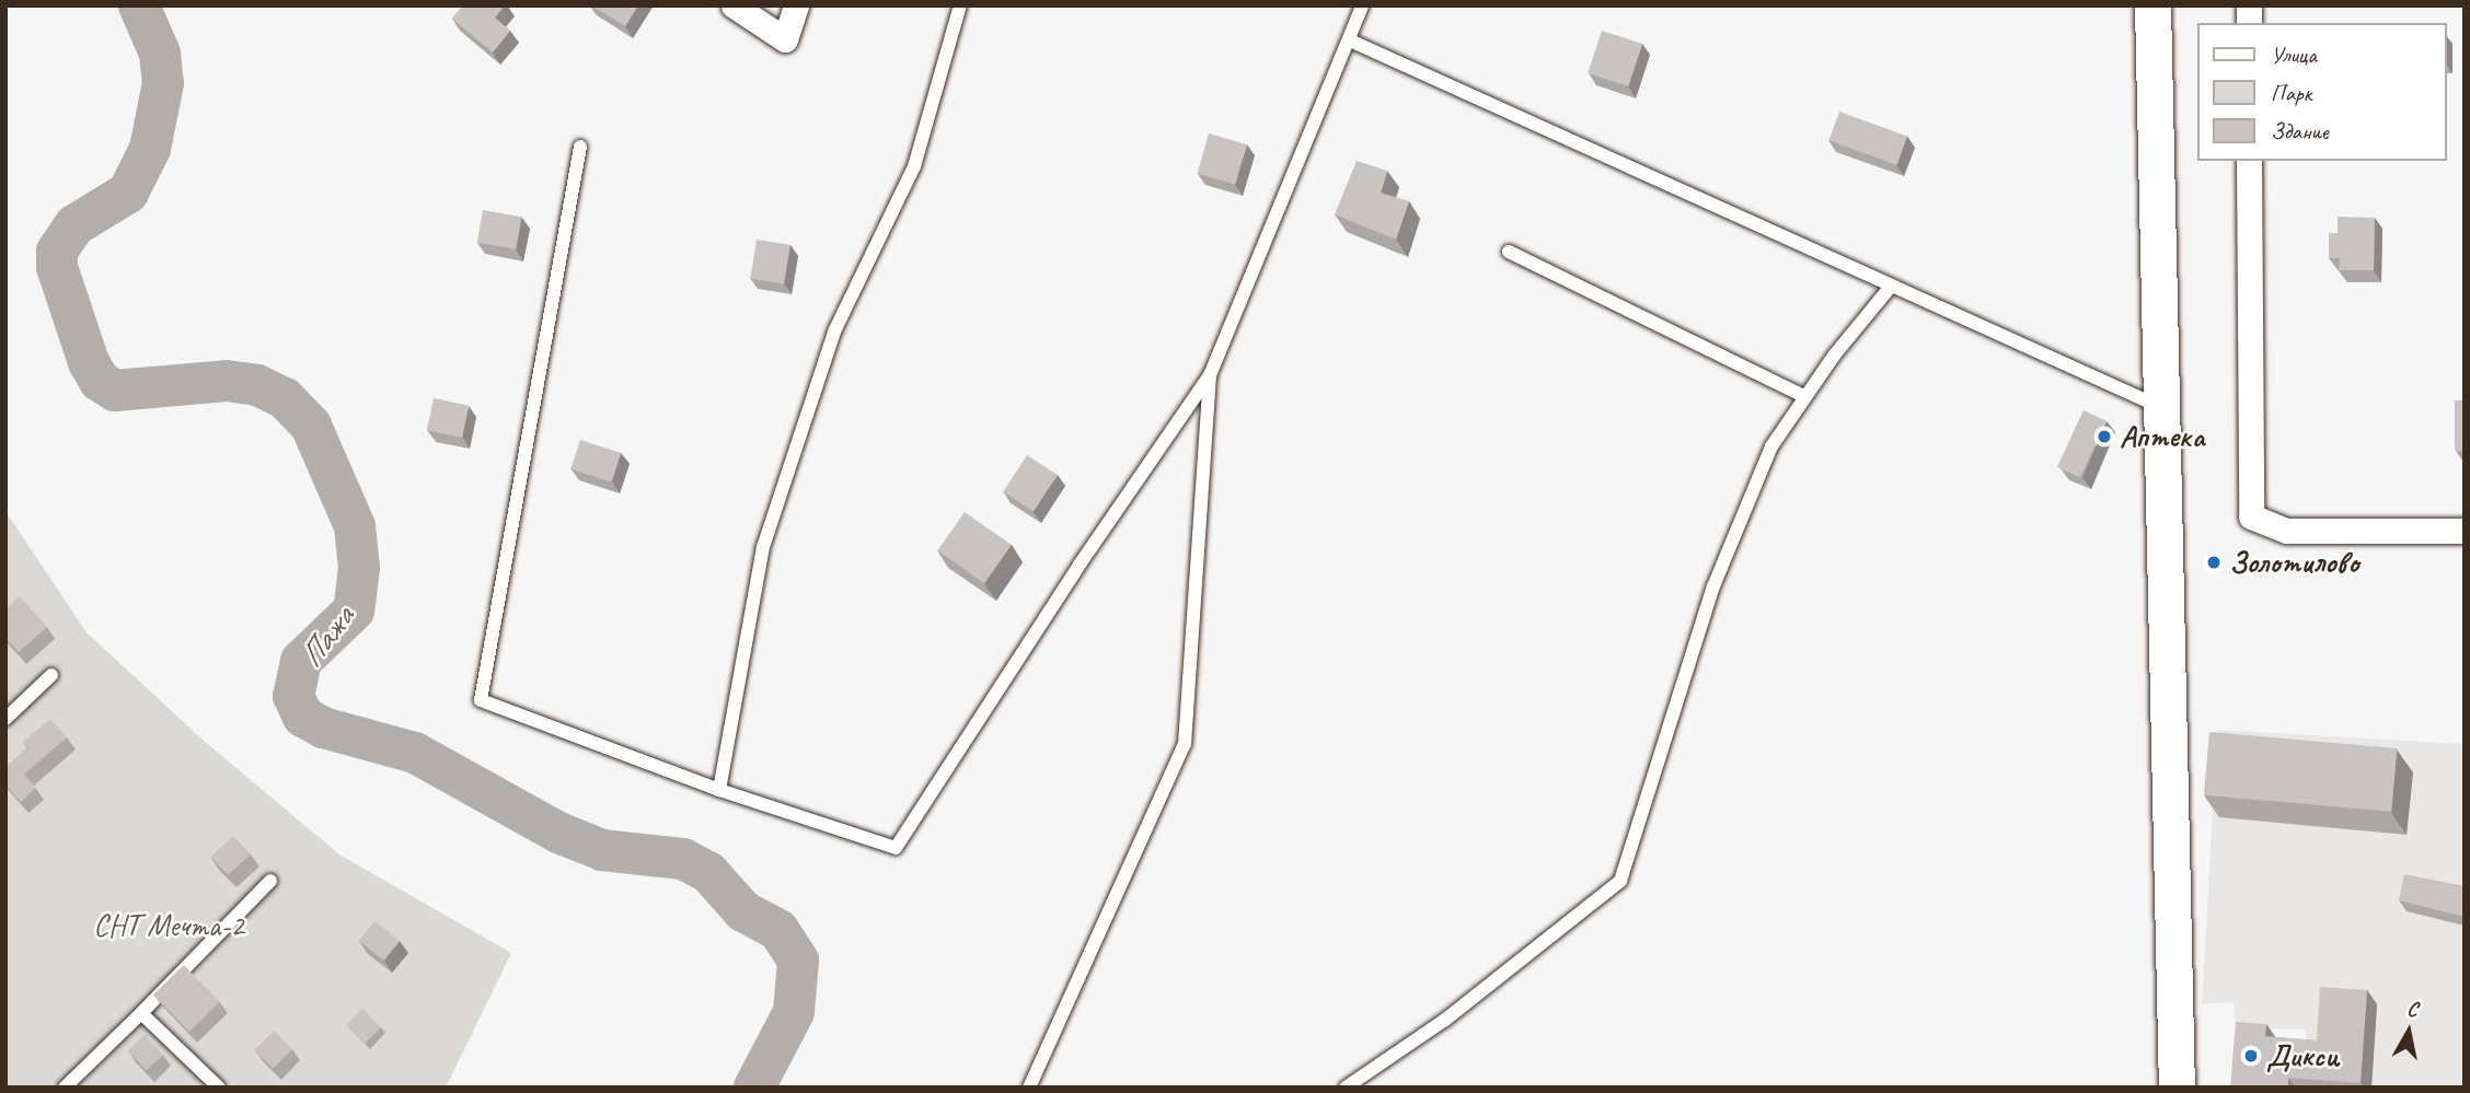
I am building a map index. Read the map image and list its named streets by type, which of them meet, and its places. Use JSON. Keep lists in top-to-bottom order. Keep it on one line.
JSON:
{"water":["Пажа"],"parks":["СНТ Мечта-2"],"places":["Аптека","Золотилово","Дикси"],"legend":["Улица","Парк","Здание"],"north":"top"}
